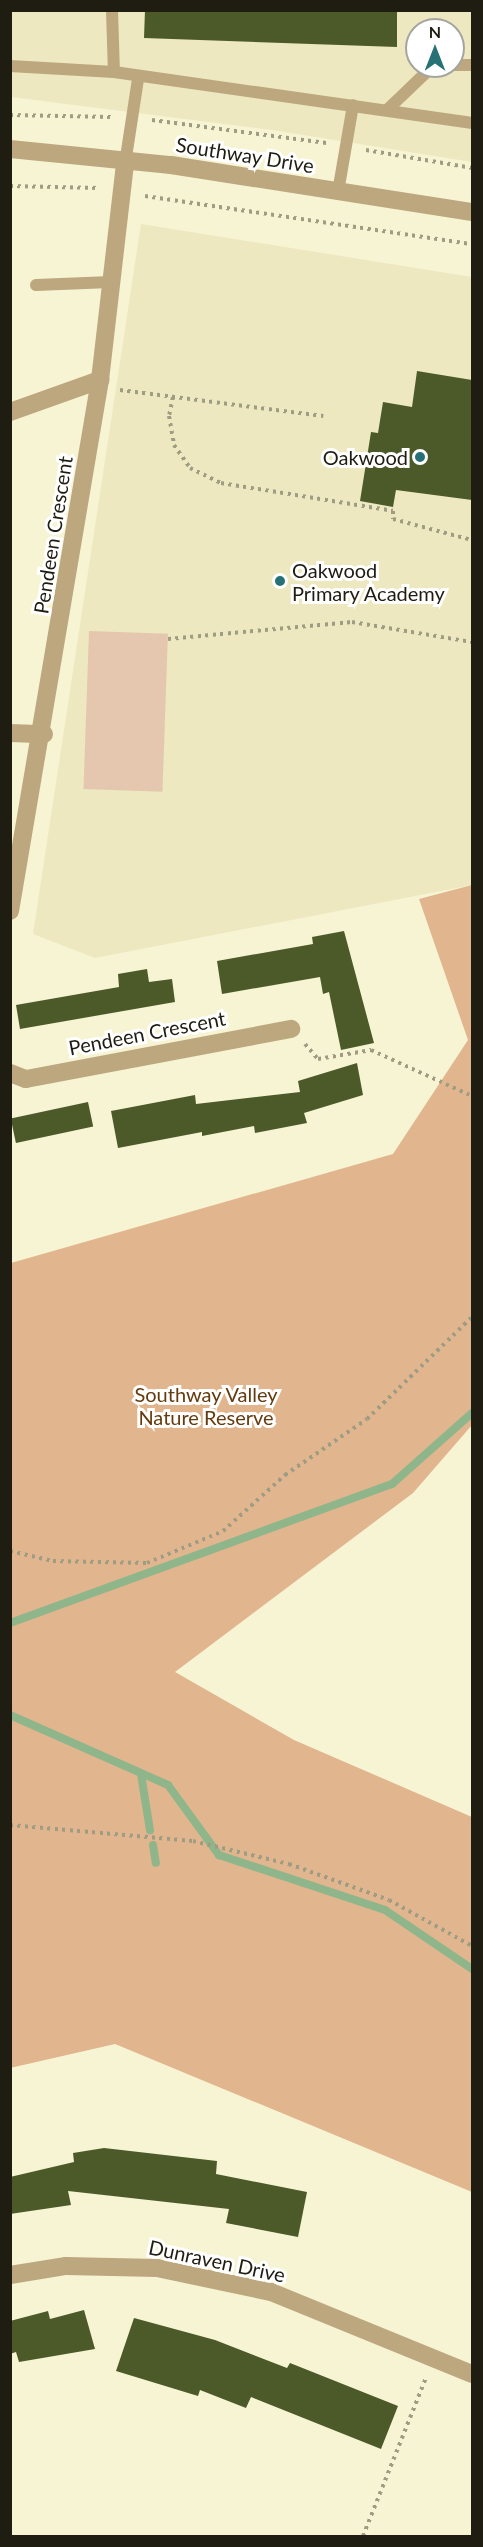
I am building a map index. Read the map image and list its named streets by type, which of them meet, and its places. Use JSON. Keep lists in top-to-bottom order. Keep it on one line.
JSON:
{"streets":{"street":["Southway Drive","Pendeen Crescent","Dunraven Drive"]},"crossings":[["Southway Drive","Pendeen Crescent"]],"parks":["Southway Valley Nature Reserve"],"places":["Oakwood","Oakwood Primary Academy"],"north":"top"}
